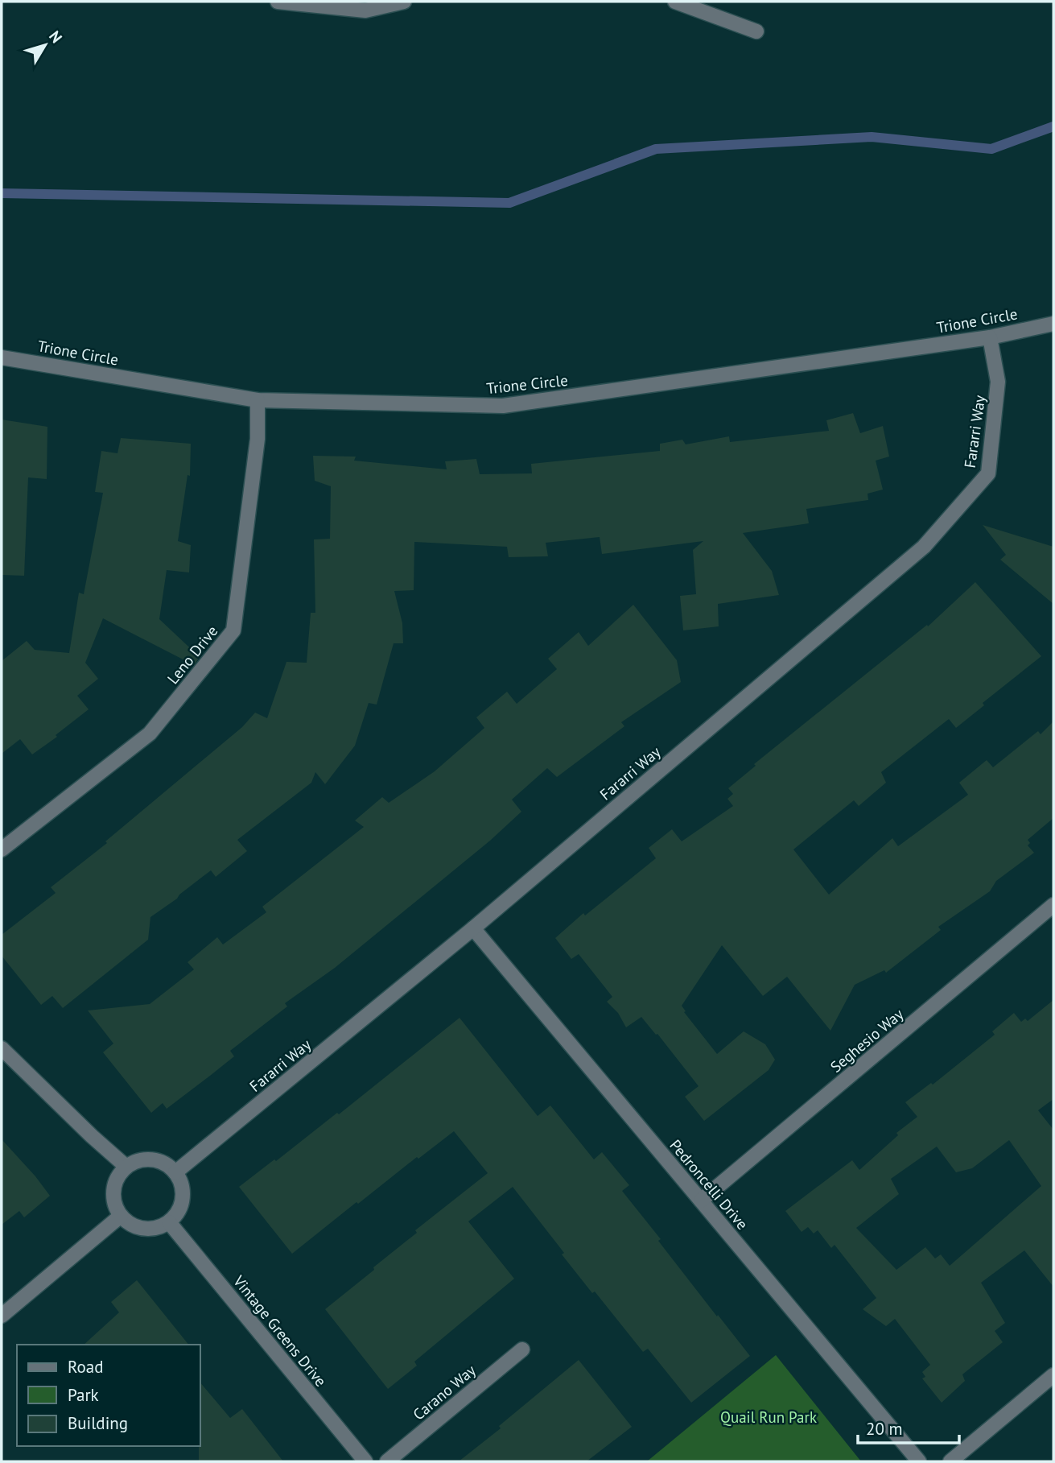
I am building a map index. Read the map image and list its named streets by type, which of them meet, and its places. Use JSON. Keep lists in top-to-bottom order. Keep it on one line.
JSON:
{"streets":{"street":["Trione Circle","Fararri Way","Leno Drive","Seghesio Way","Pedroncelli Drive","Vintage Greens Drive","Carano Way"]},"crossings":[["Trione Circle","Fararri Way"],["Trione Circle","Leno Drive"],["Fararri Way","Pedroncelli Drive"],["Fararri Way","Vintage Greens Drive"],["Seghesio Way","Pedroncelli Drive"]],"parks":["Quail Run Park"],"legend":["Road","Park","Building"],"scale_bar":"20 m","north":"top right"}
